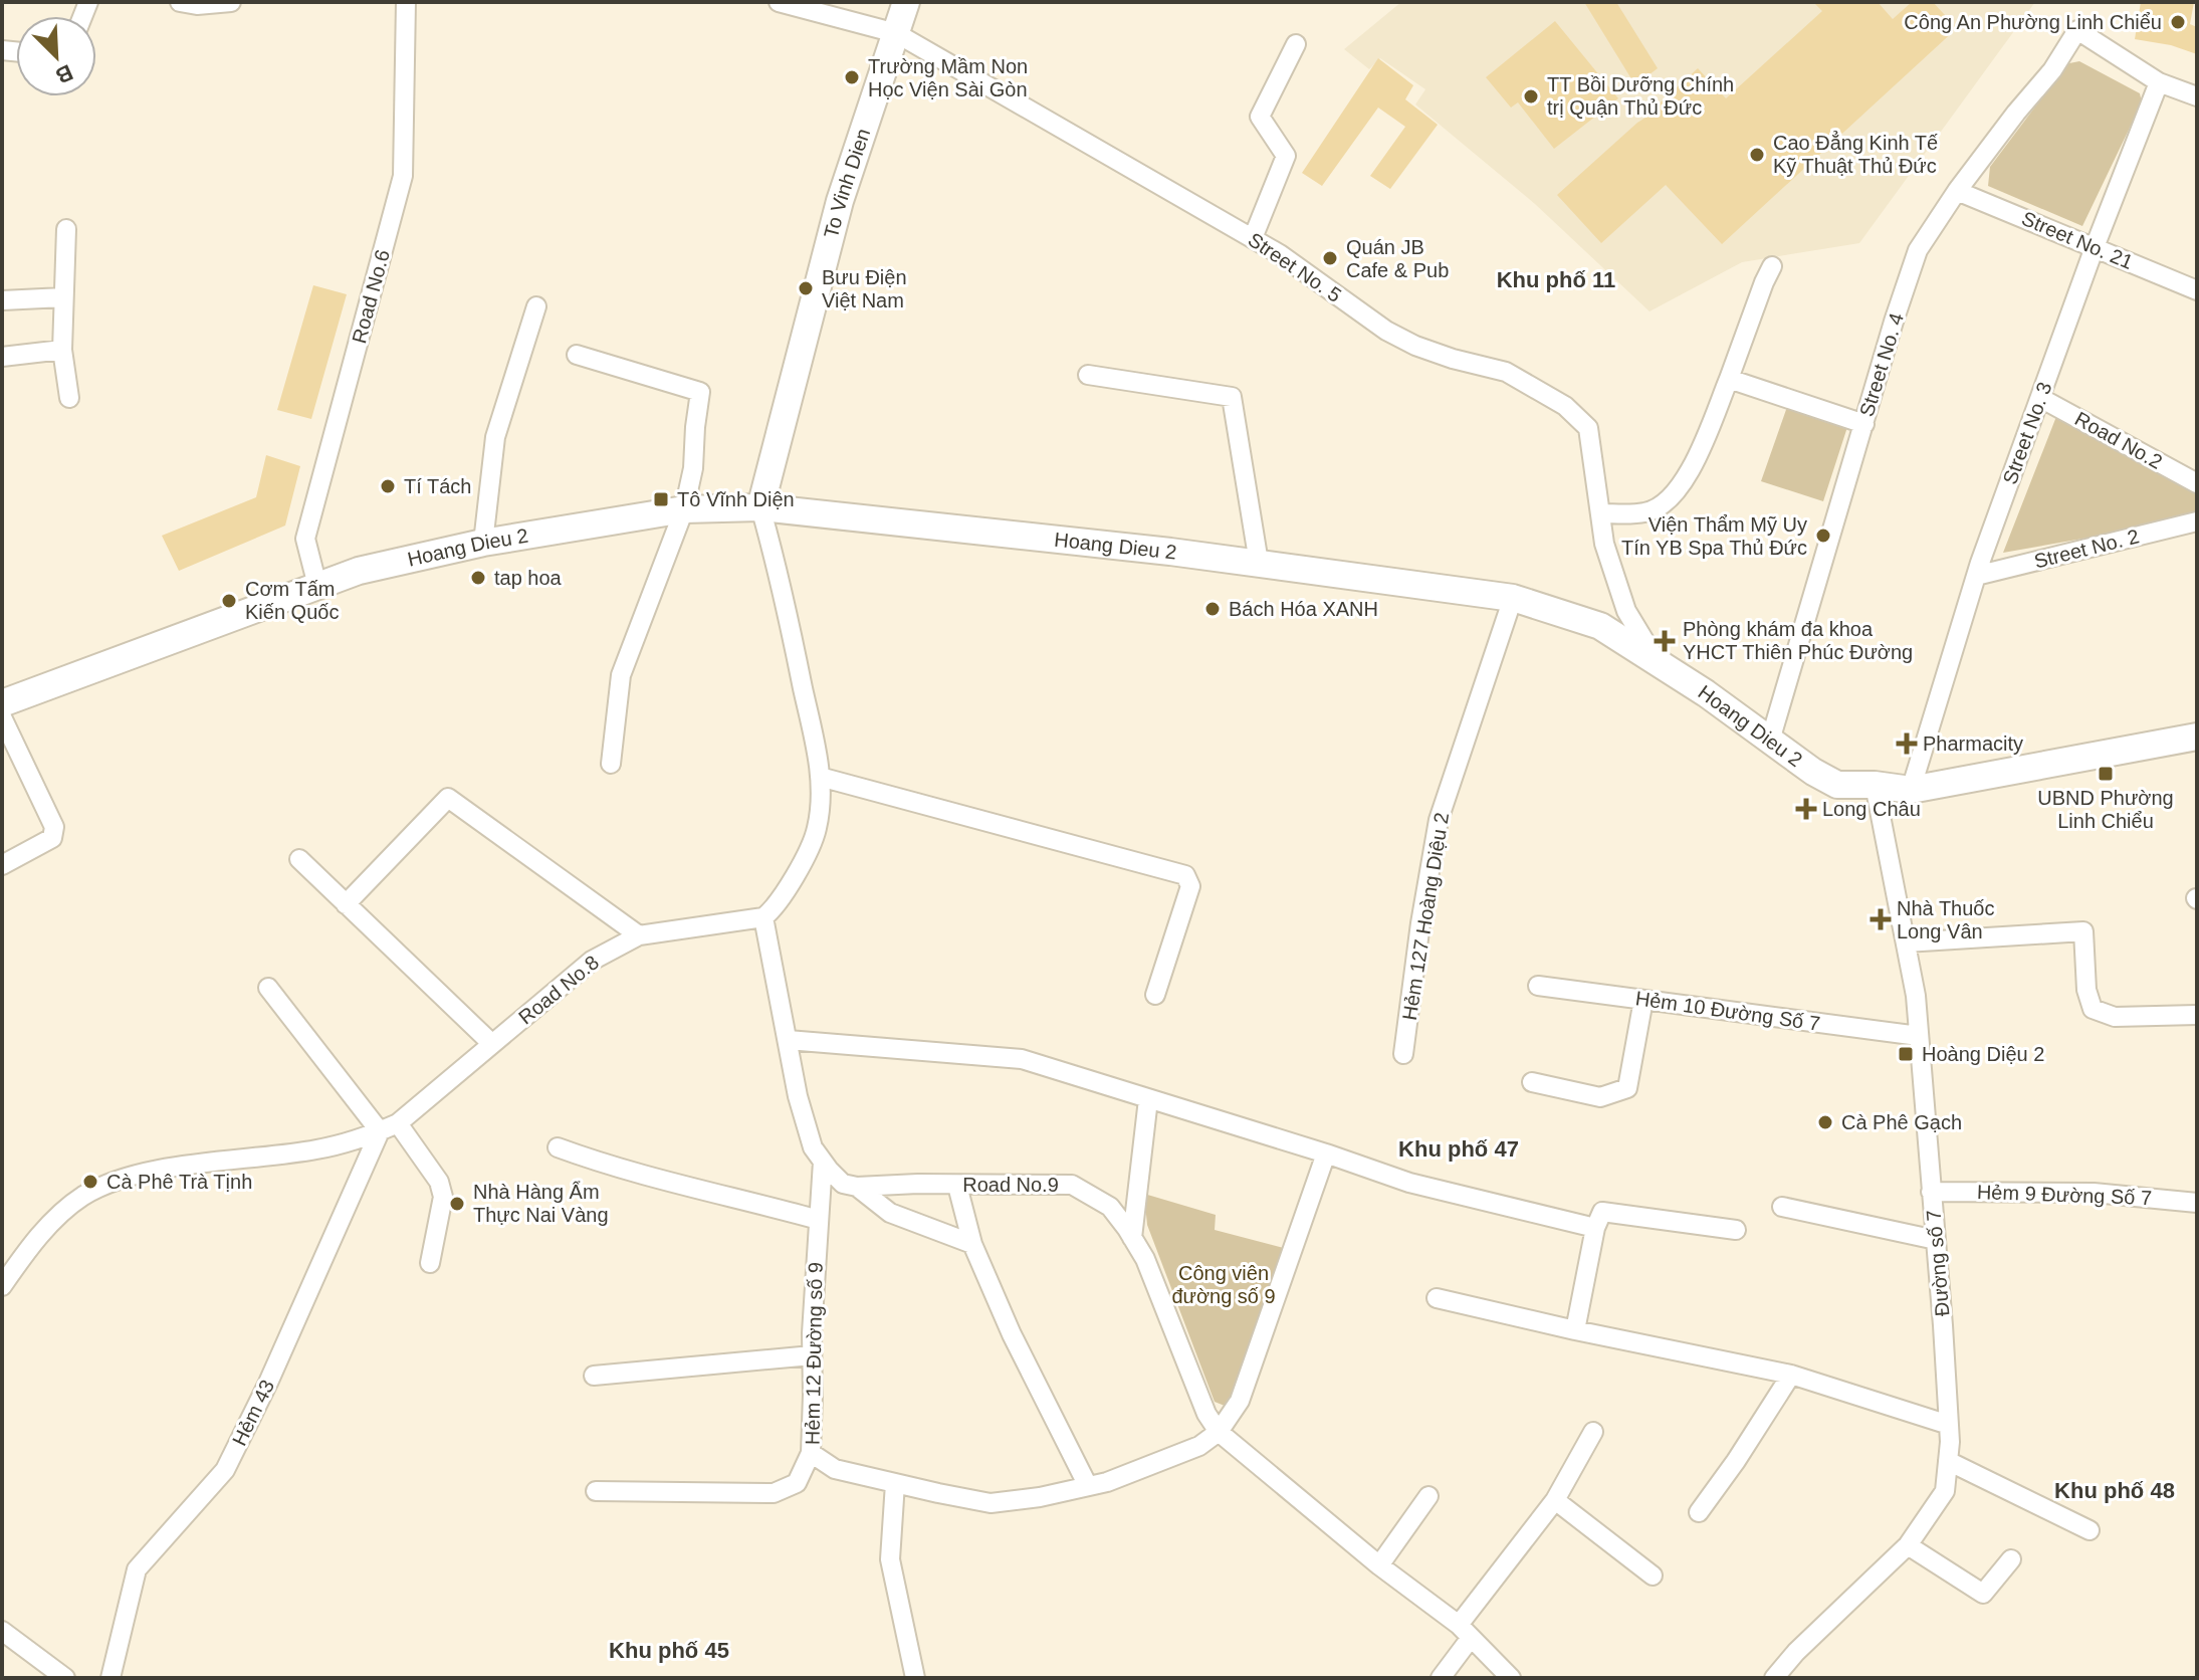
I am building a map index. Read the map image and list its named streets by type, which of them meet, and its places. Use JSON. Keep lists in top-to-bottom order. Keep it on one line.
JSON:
{"streets":{"street":["To Vinh Dien","Street No. 21","Street No. 5","Road No.6","Street No. 4","Street No. 3","Road No.2","Hoang Dieu 2","Street No. 2","Hẻm 127 Hoàng Diệu 2","Road No.8","Hẻm 10 Đường Số 7","Road No.9","Hẻm 9 Đường Số 7","Đường số 7","Hẻm 12 Đường số 9","Hẻm 43"]},"crossings":[["To Vinh Dien","Street No. 5"],["To Vinh Dien","Hoang Dieu 2"],["Street No. 21","Street No. 4"],["Street No. 21","Street No. 3"],["Street No. 5","Hoang Dieu 2"],["Road No.6","Hoang Dieu 2"],["Street No. 4","Street No. 3"],["Street No. 4","Hoang Dieu 2"],["Street No. 3","Road No.2"],["Street No. 3","Hoang Dieu 2"],["Street No. 3","Street No. 2"],["Hoang Dieu 2","Hẻm 127 Hoàng Diệu 2"],["Hoang Dieu 2","Đường số 7"],["Road No.8","Hẻm 43"],["Hẻm 10 Đường Số 7","Đường số 7"],["Road No.9","Hẻm 12 Đường số 9"],["Hẻm 9 Đường Số 7","Đường số 7"]],"districts":["Khu phố 11","Khu phố 47","Khu phố 48","Khu phố 45"],"parks":["Công viên đường số 9"],"places":{"other":["Công An Phường Linh Chiểu","Trường Mầm Non Học Viện Sài Gòn","TT Bồi Dưỡng Chính trị Quận Thủ Đức","Cao Đẳng Kinh Tế Kỹ Thuật Thủ Đức","Quán JB Cafe & Pub","Bưu Điện Việt Nam","Tí Tách","Viện Thẩm Mỹ Uy Tín YB Spa Thủ Đức","tap hoa","Cơm Tấm Kiến Quốc","Bách Hóa XANH","Cà Phê Gạch","Cà Phê Trà Tịnh","Nhà Hàng Ẩm Thực Nai Vàng"],"transit":["Tô Vĩnh Diện","UBND Phường Linh Chiểu","Hoàng Diệu 2"],"health":["Phòng khám đa khoa YHCT Thiên Phúc Đường","Pharmacity","Long Châu","Nhà Thuốc Long Vân"]},"north":"bottom right"}
